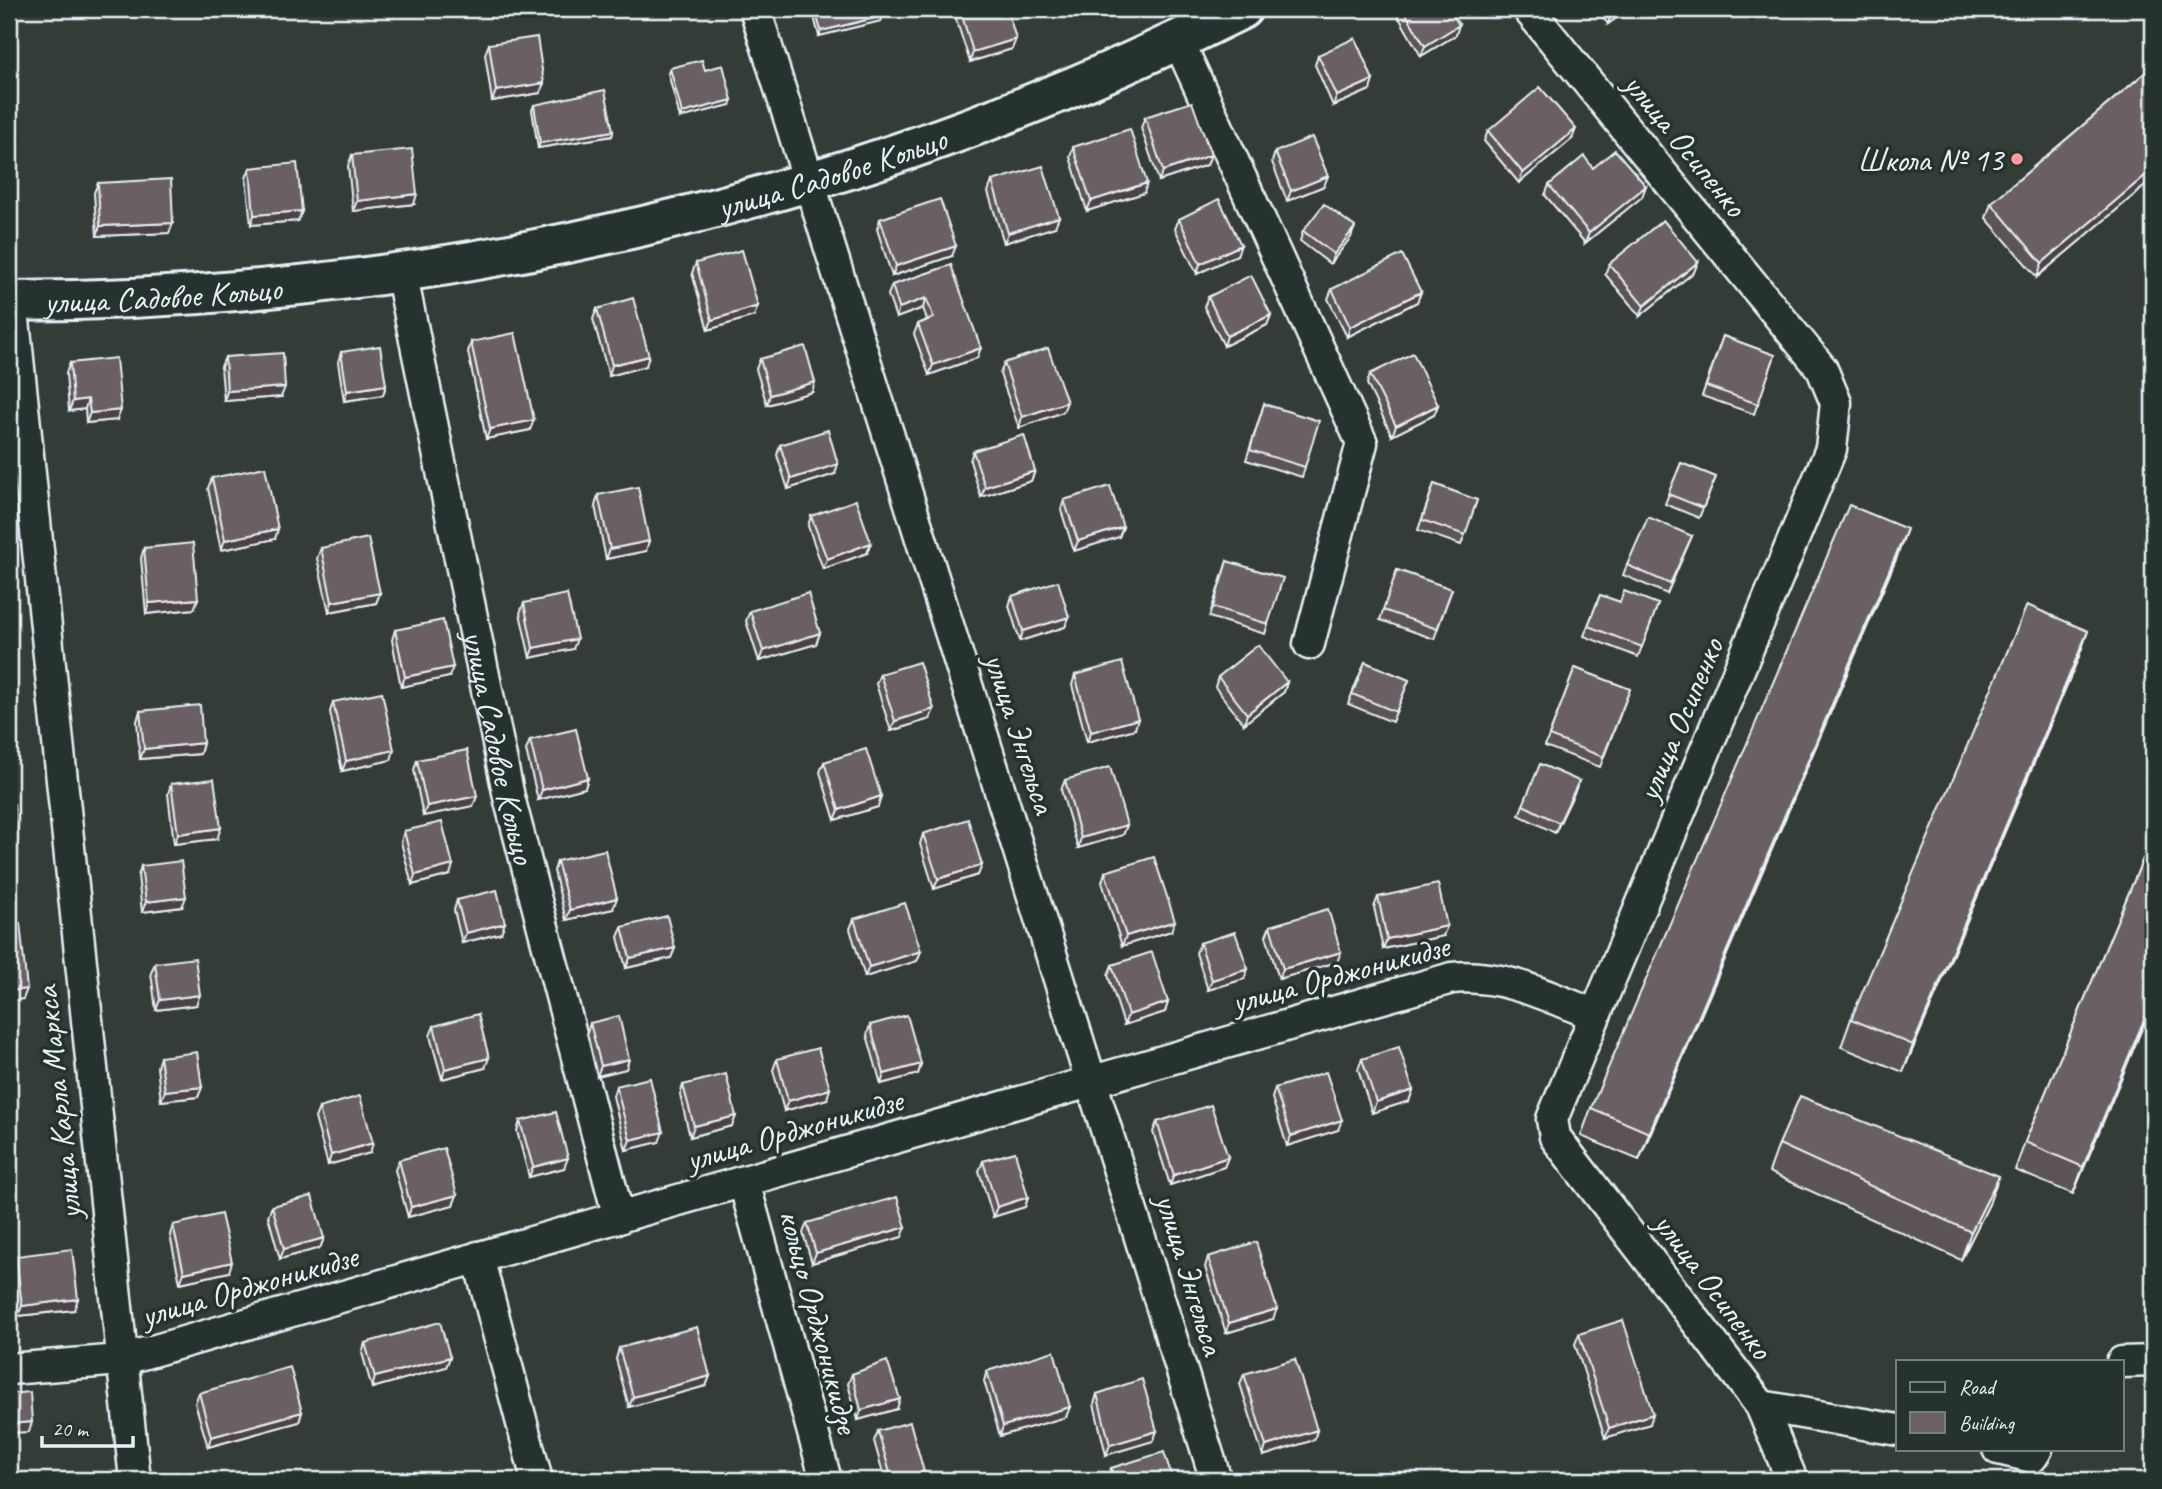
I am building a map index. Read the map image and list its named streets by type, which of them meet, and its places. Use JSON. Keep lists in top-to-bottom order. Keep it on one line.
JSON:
{"streets":{"main road":["улица Садовое Кольцо"],"street":["улица Осипенко","улица Энгельса","улица Орджоникидзе","улица Карла Маркса","кольцо Орджоникидзе"]},"crossings":[["улица Осипенко","улица Орджоникидзе"],["улица Садовое Кольцо","улица Энгельса"],["улица Садовое Кольцо","улица Орджоникидзе"],["улица Садовое Кольцо","улица Карла Маркса"],["улица Энгельса","улица Орджоникидзе"],["улица Орджоникидзе","улица Карла Маркса"],["улица Орджоникидзе","кольцо Орджоникидзе"]],"places":["Школа № 13"],"legend":["Road","Building"],"scale_bar":"20 m"}
